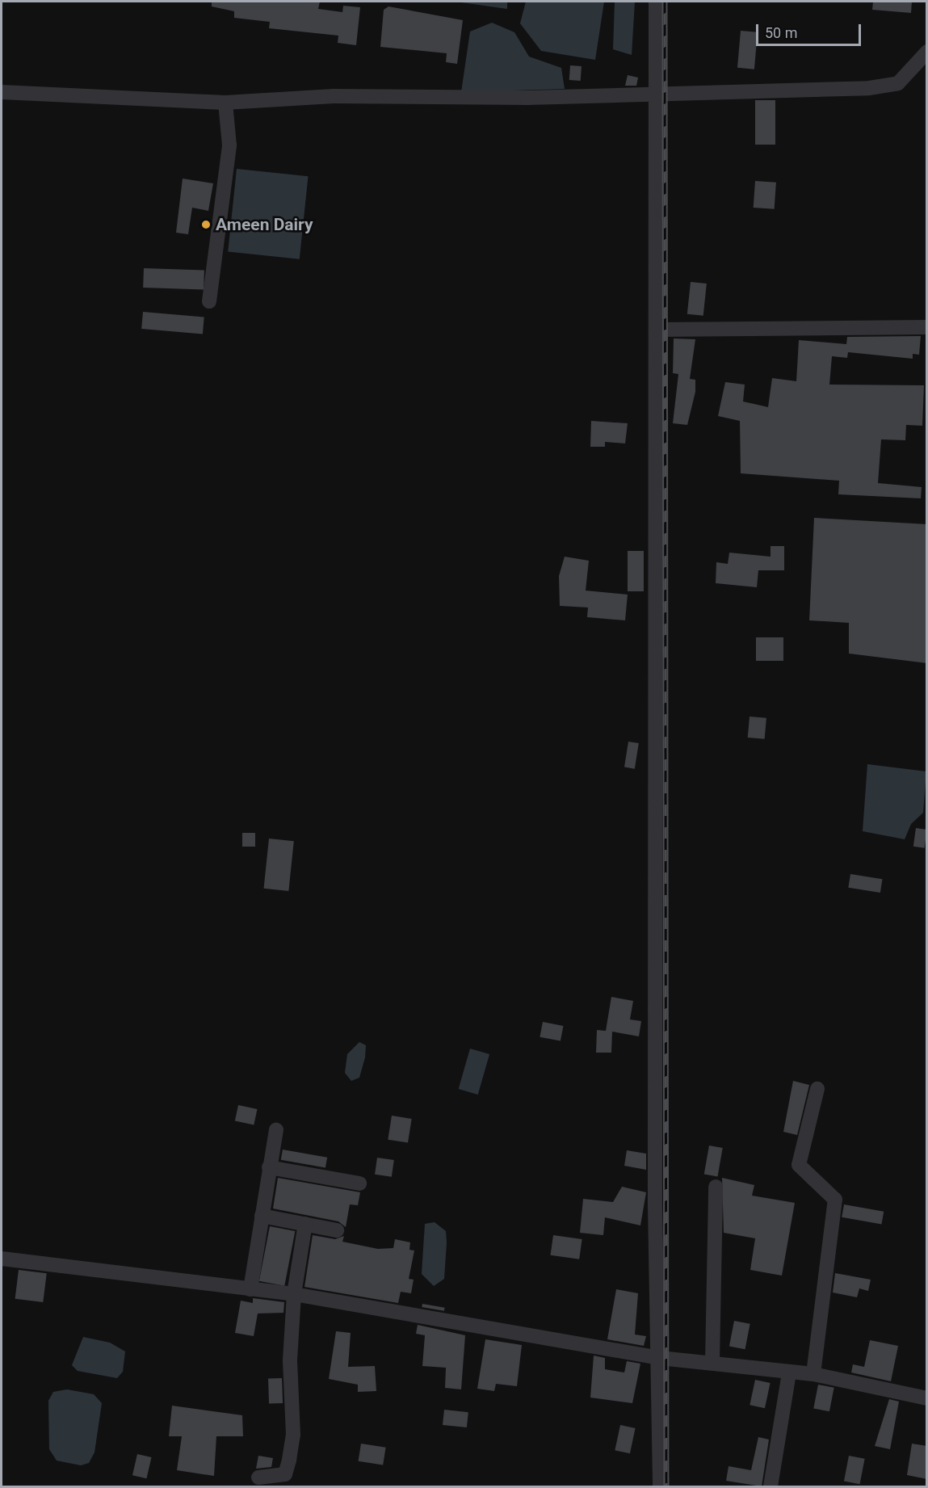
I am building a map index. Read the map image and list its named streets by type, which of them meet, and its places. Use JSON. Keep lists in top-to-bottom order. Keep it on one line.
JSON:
{"places":["Ameen Dairy"],"scale_bar":"50 m"}
